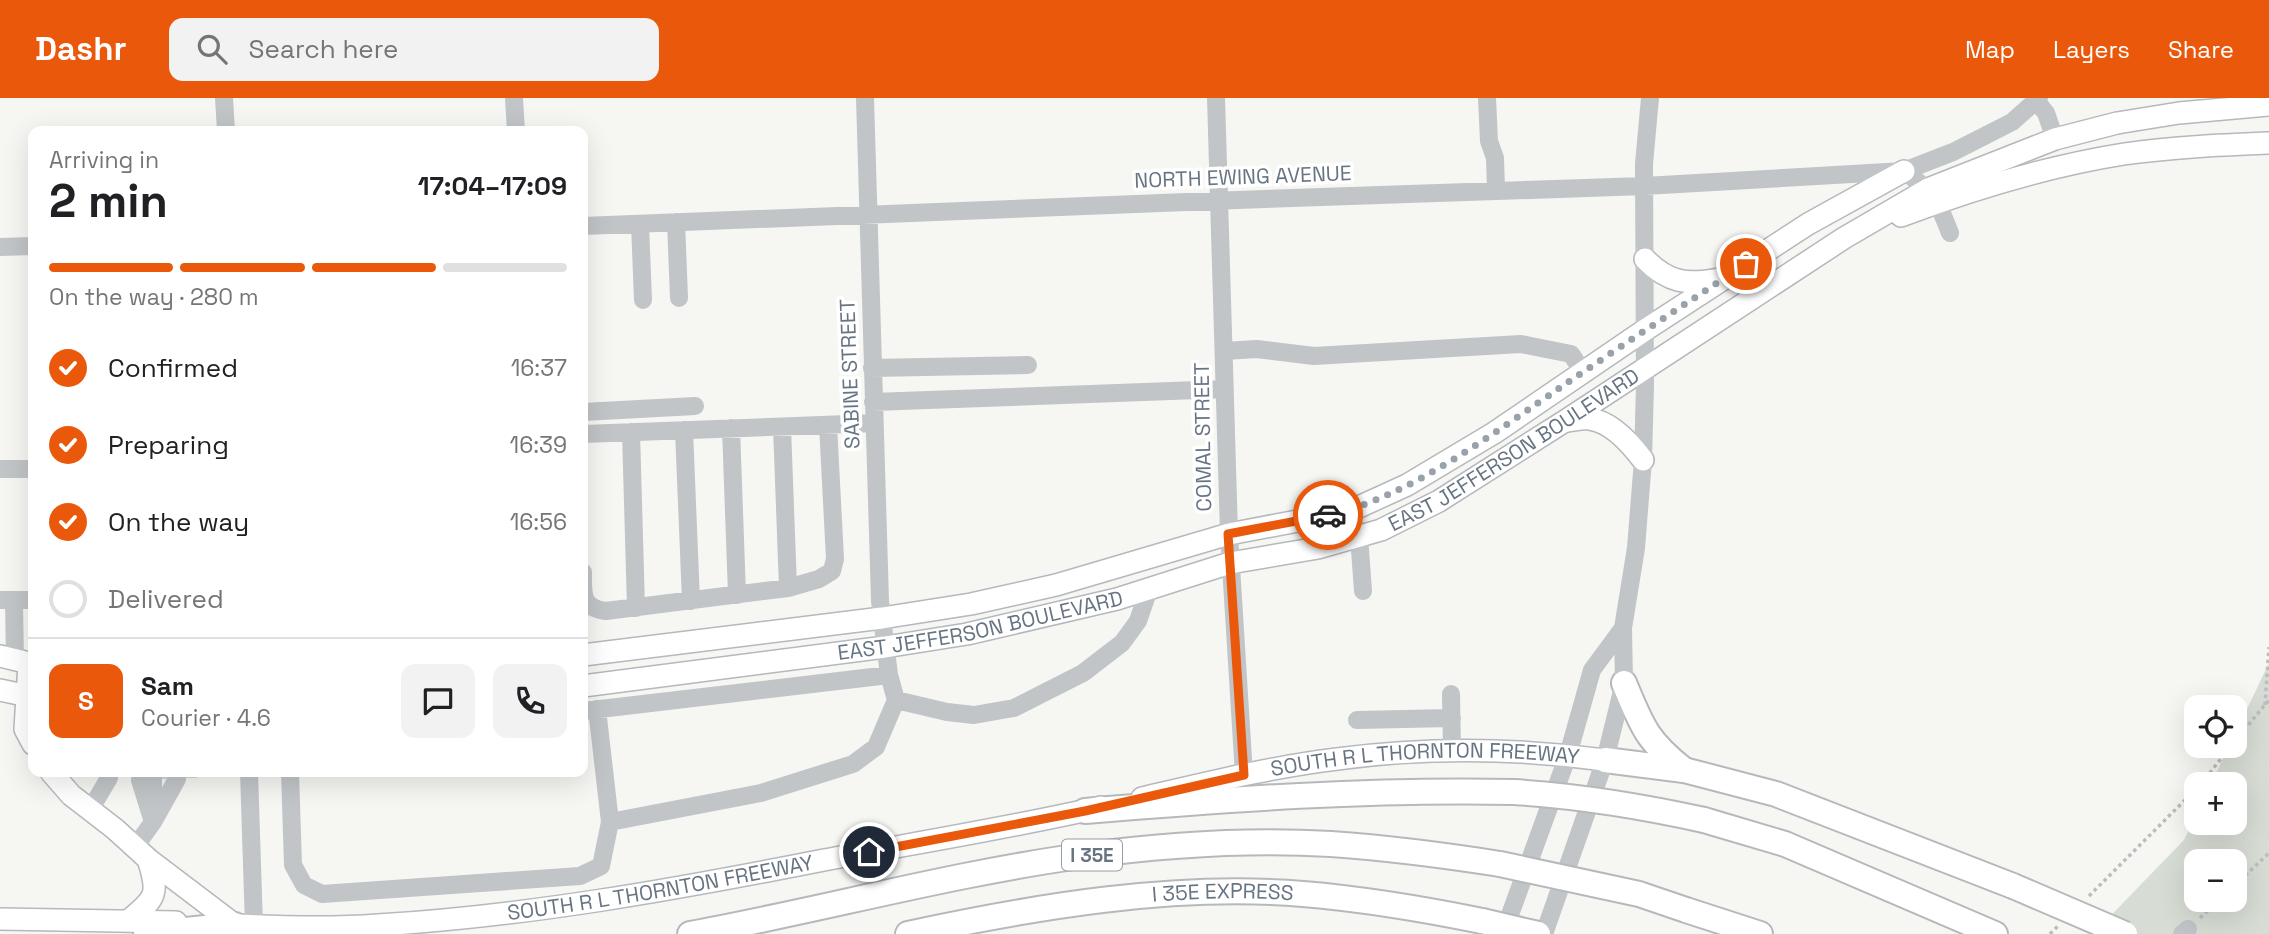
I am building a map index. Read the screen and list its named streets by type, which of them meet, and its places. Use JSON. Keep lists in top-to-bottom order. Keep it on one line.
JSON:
{"streets":{"highway":["I 35E","I 35E EXPRESS"],"main road":["EAST JEFFERSON BOULEVARD","SOUTH R L THORNTON FREEWAY"],"street":["NORTH EWING AVENUE","SABINE STREET","COMAL STREET"]},"crossings":[["NORTH EWING AVENUE","SABINE STREET"],["NORTH EWING AVENUE","COMAL STREET"],["NORTH EWING AVENUE","EAST JEFFERSON BOULEVARD"],["SABINE STREET","EAST JEFFERSON BOULEVARD"],["COMAL STREET","EAST JEFFERSON BOULEVARD"],["COMAL STREET","SOUTH R L THORNTON FREEWAY"]],"page":{"header":"Dashr","search":"Search here","nav":["Map","Layers","Share"],"heading":["2 min","Arriving in","17:04–17:09"],"panel":["Sam","Courier · 4.6"],"bar":"On the way · 280 m","list":[["Confirmed","16:37"],["Preparing","16:39"],["On the way","16:56"],"Delivered"],"round":"S","map_buttons":["+","−"]}}
